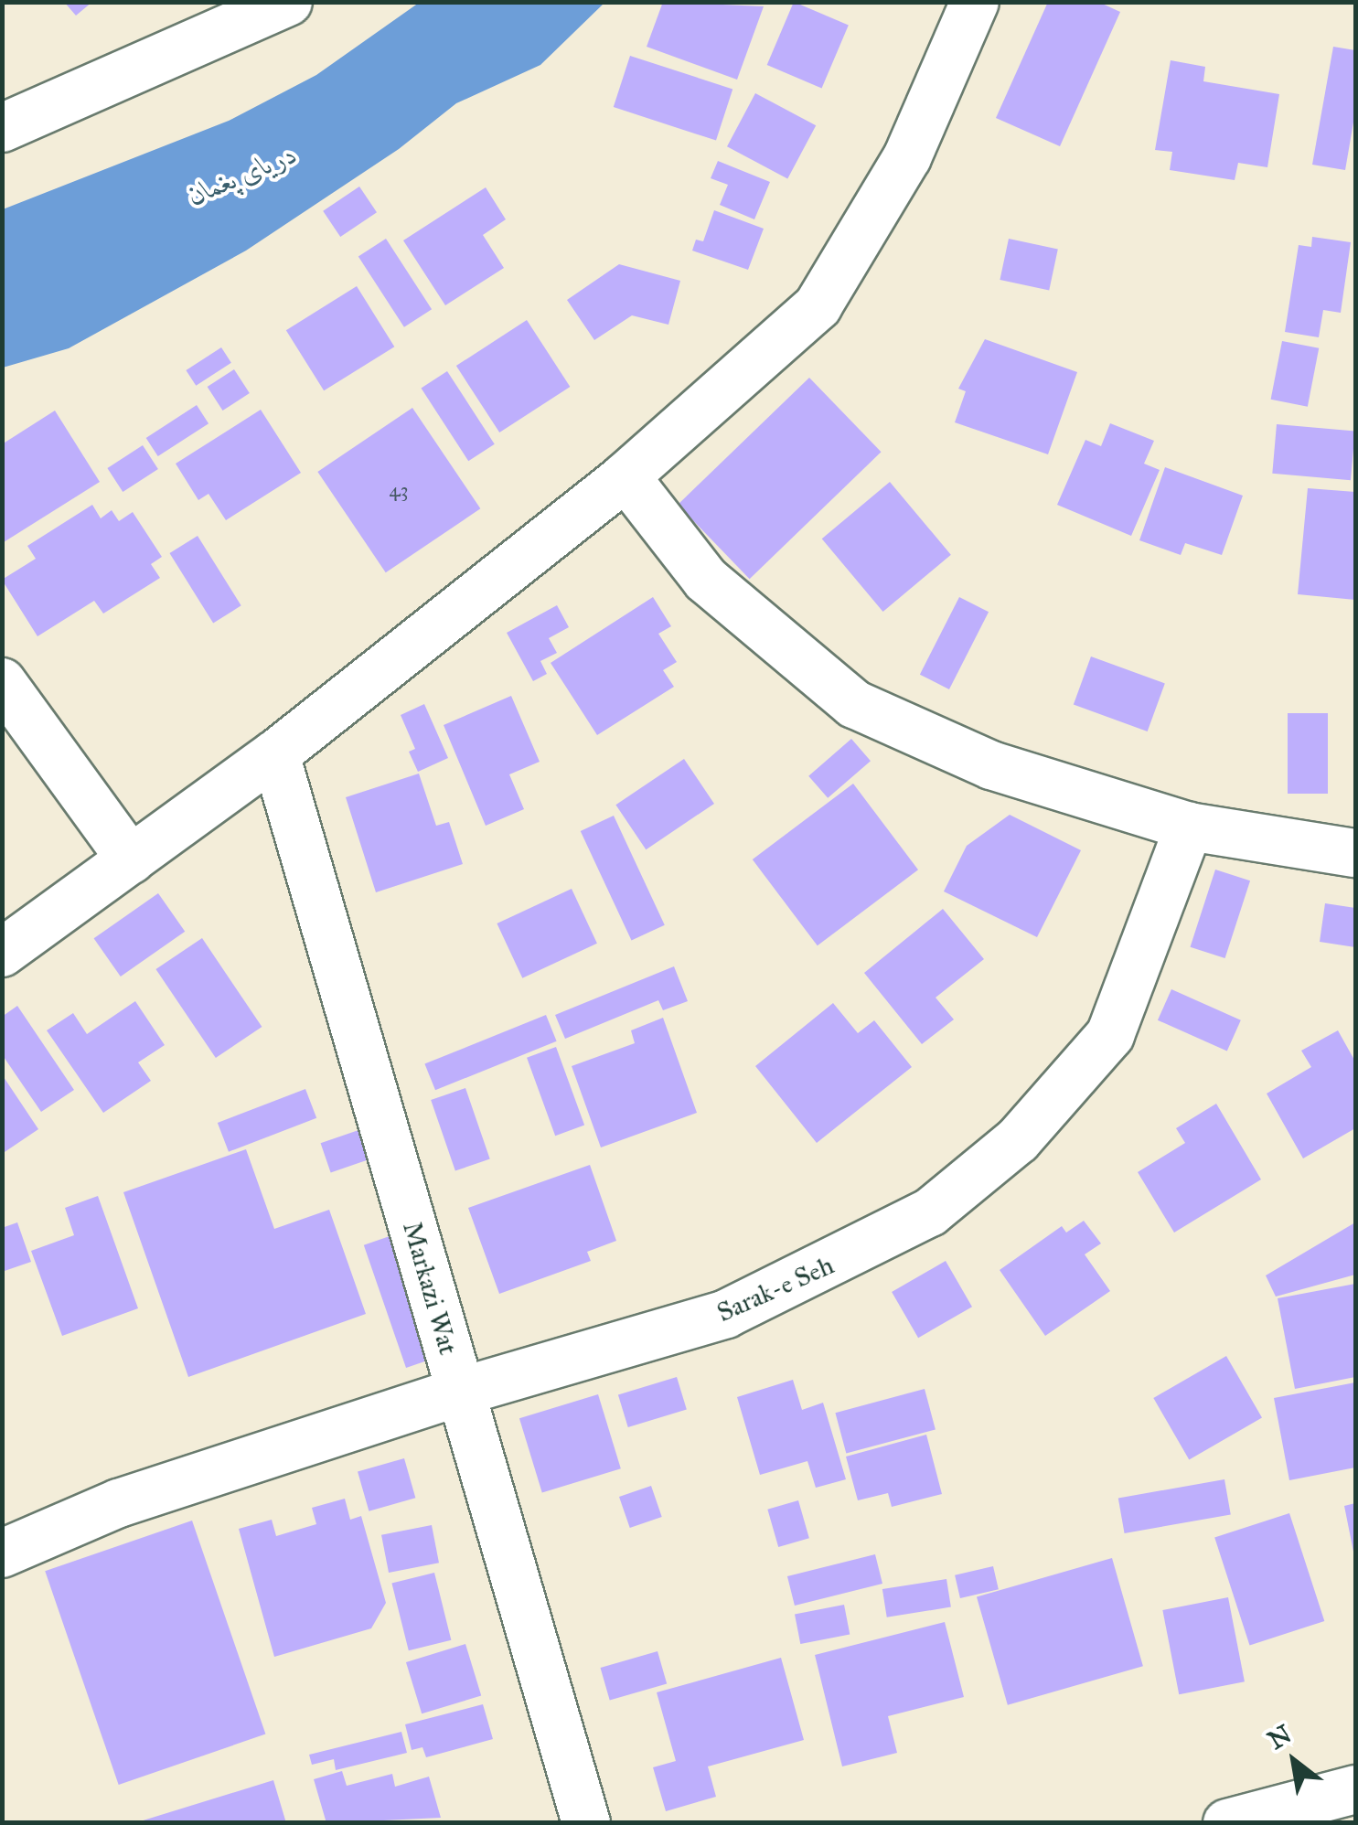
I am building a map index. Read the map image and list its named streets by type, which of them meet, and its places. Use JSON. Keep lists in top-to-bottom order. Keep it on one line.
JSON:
{"streets":{"street":["Markazi Wat","Sarak-e Seh"]},"crossings":[["Markazi Wat","Sarak-e Seh"]],"water":["دریای پغمان"],"house_numbers":["43"],"north":"top left"}
